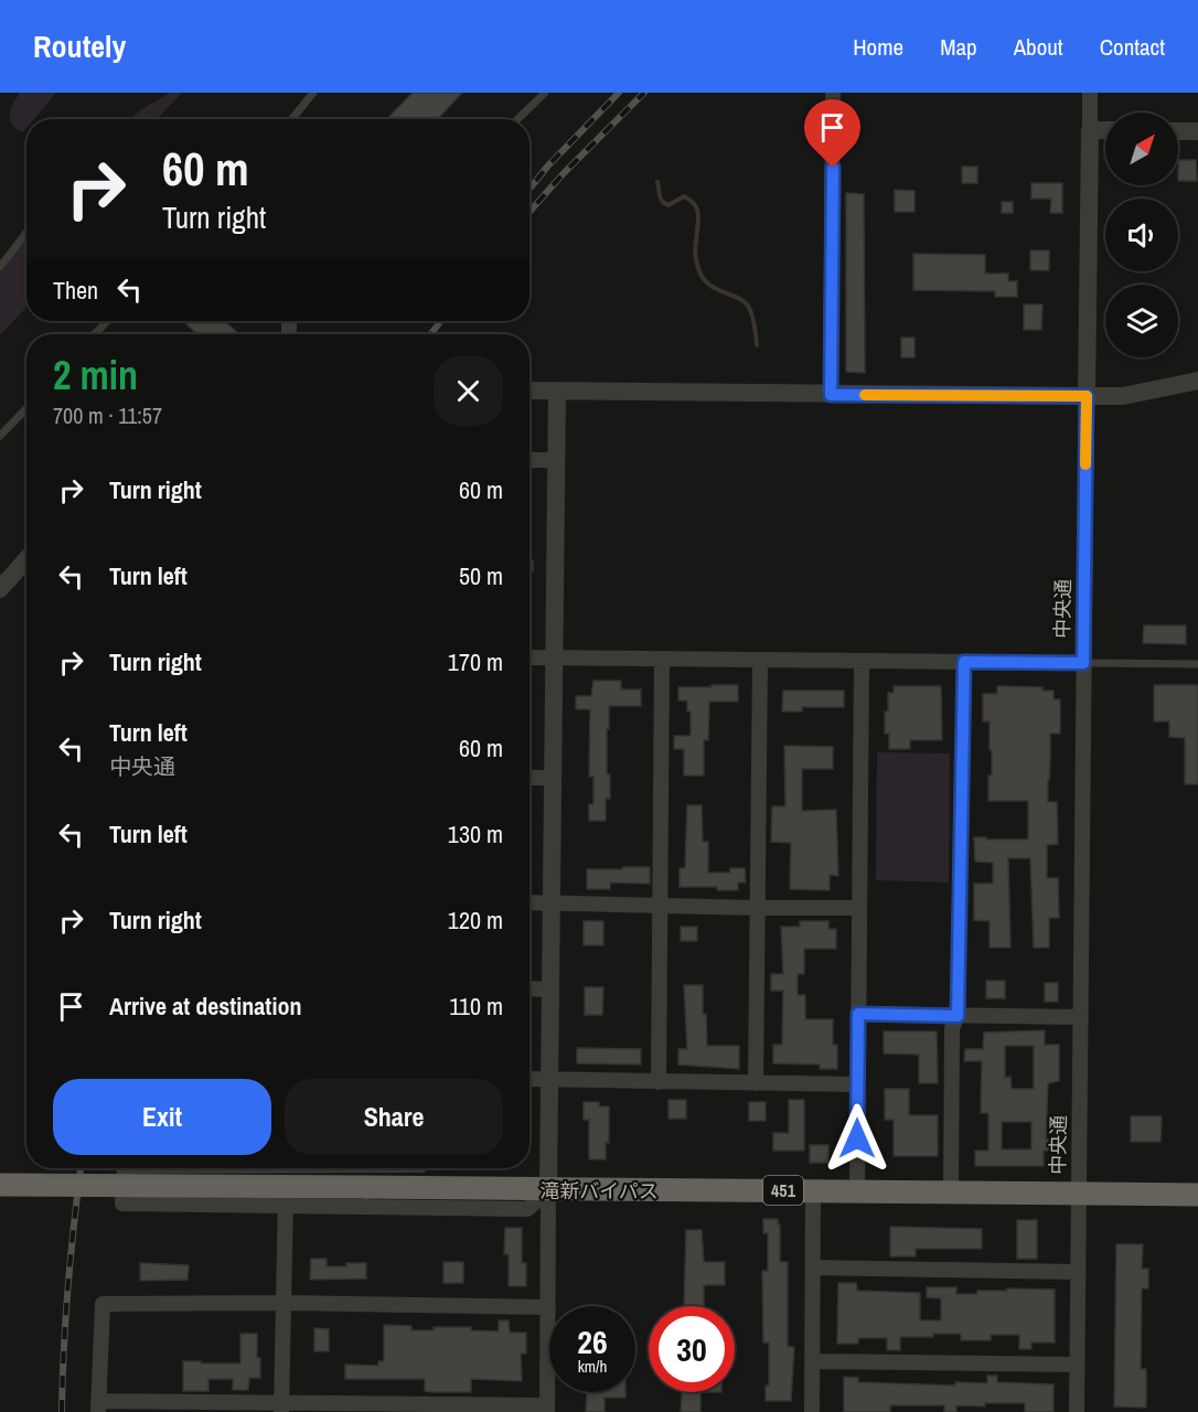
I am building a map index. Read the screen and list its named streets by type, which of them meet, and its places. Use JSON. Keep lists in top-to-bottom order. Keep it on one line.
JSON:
{"streets":{"highway":["滝新バイパス","451"],"street":["中央通"]},"crossings":[["中央通","滝新バイパス"]],"north":"top right","page":{"header":"Routely","nav":["Home","Map","About","Contact"],"turn":["60 m","Turn right"],"then":"Then","heading":["2 min","700 m · 11:57"],"list":[{"name":"Turn right","value":"60 m"},{"name":"Turn left","value":"50 m"},{"name":"Turn right","value":"170 m"},{"name":"Turn left","note":"中央通","value":"60 m"},{"name":"Turn left","value":"130 m"},{"name":"Turn right","value":"120 m"},{"name":"Arrive at destination","value":"110 m"}],"buttons":["Exit","Share"],"speed":"26 km/h","limit":"30"}}
